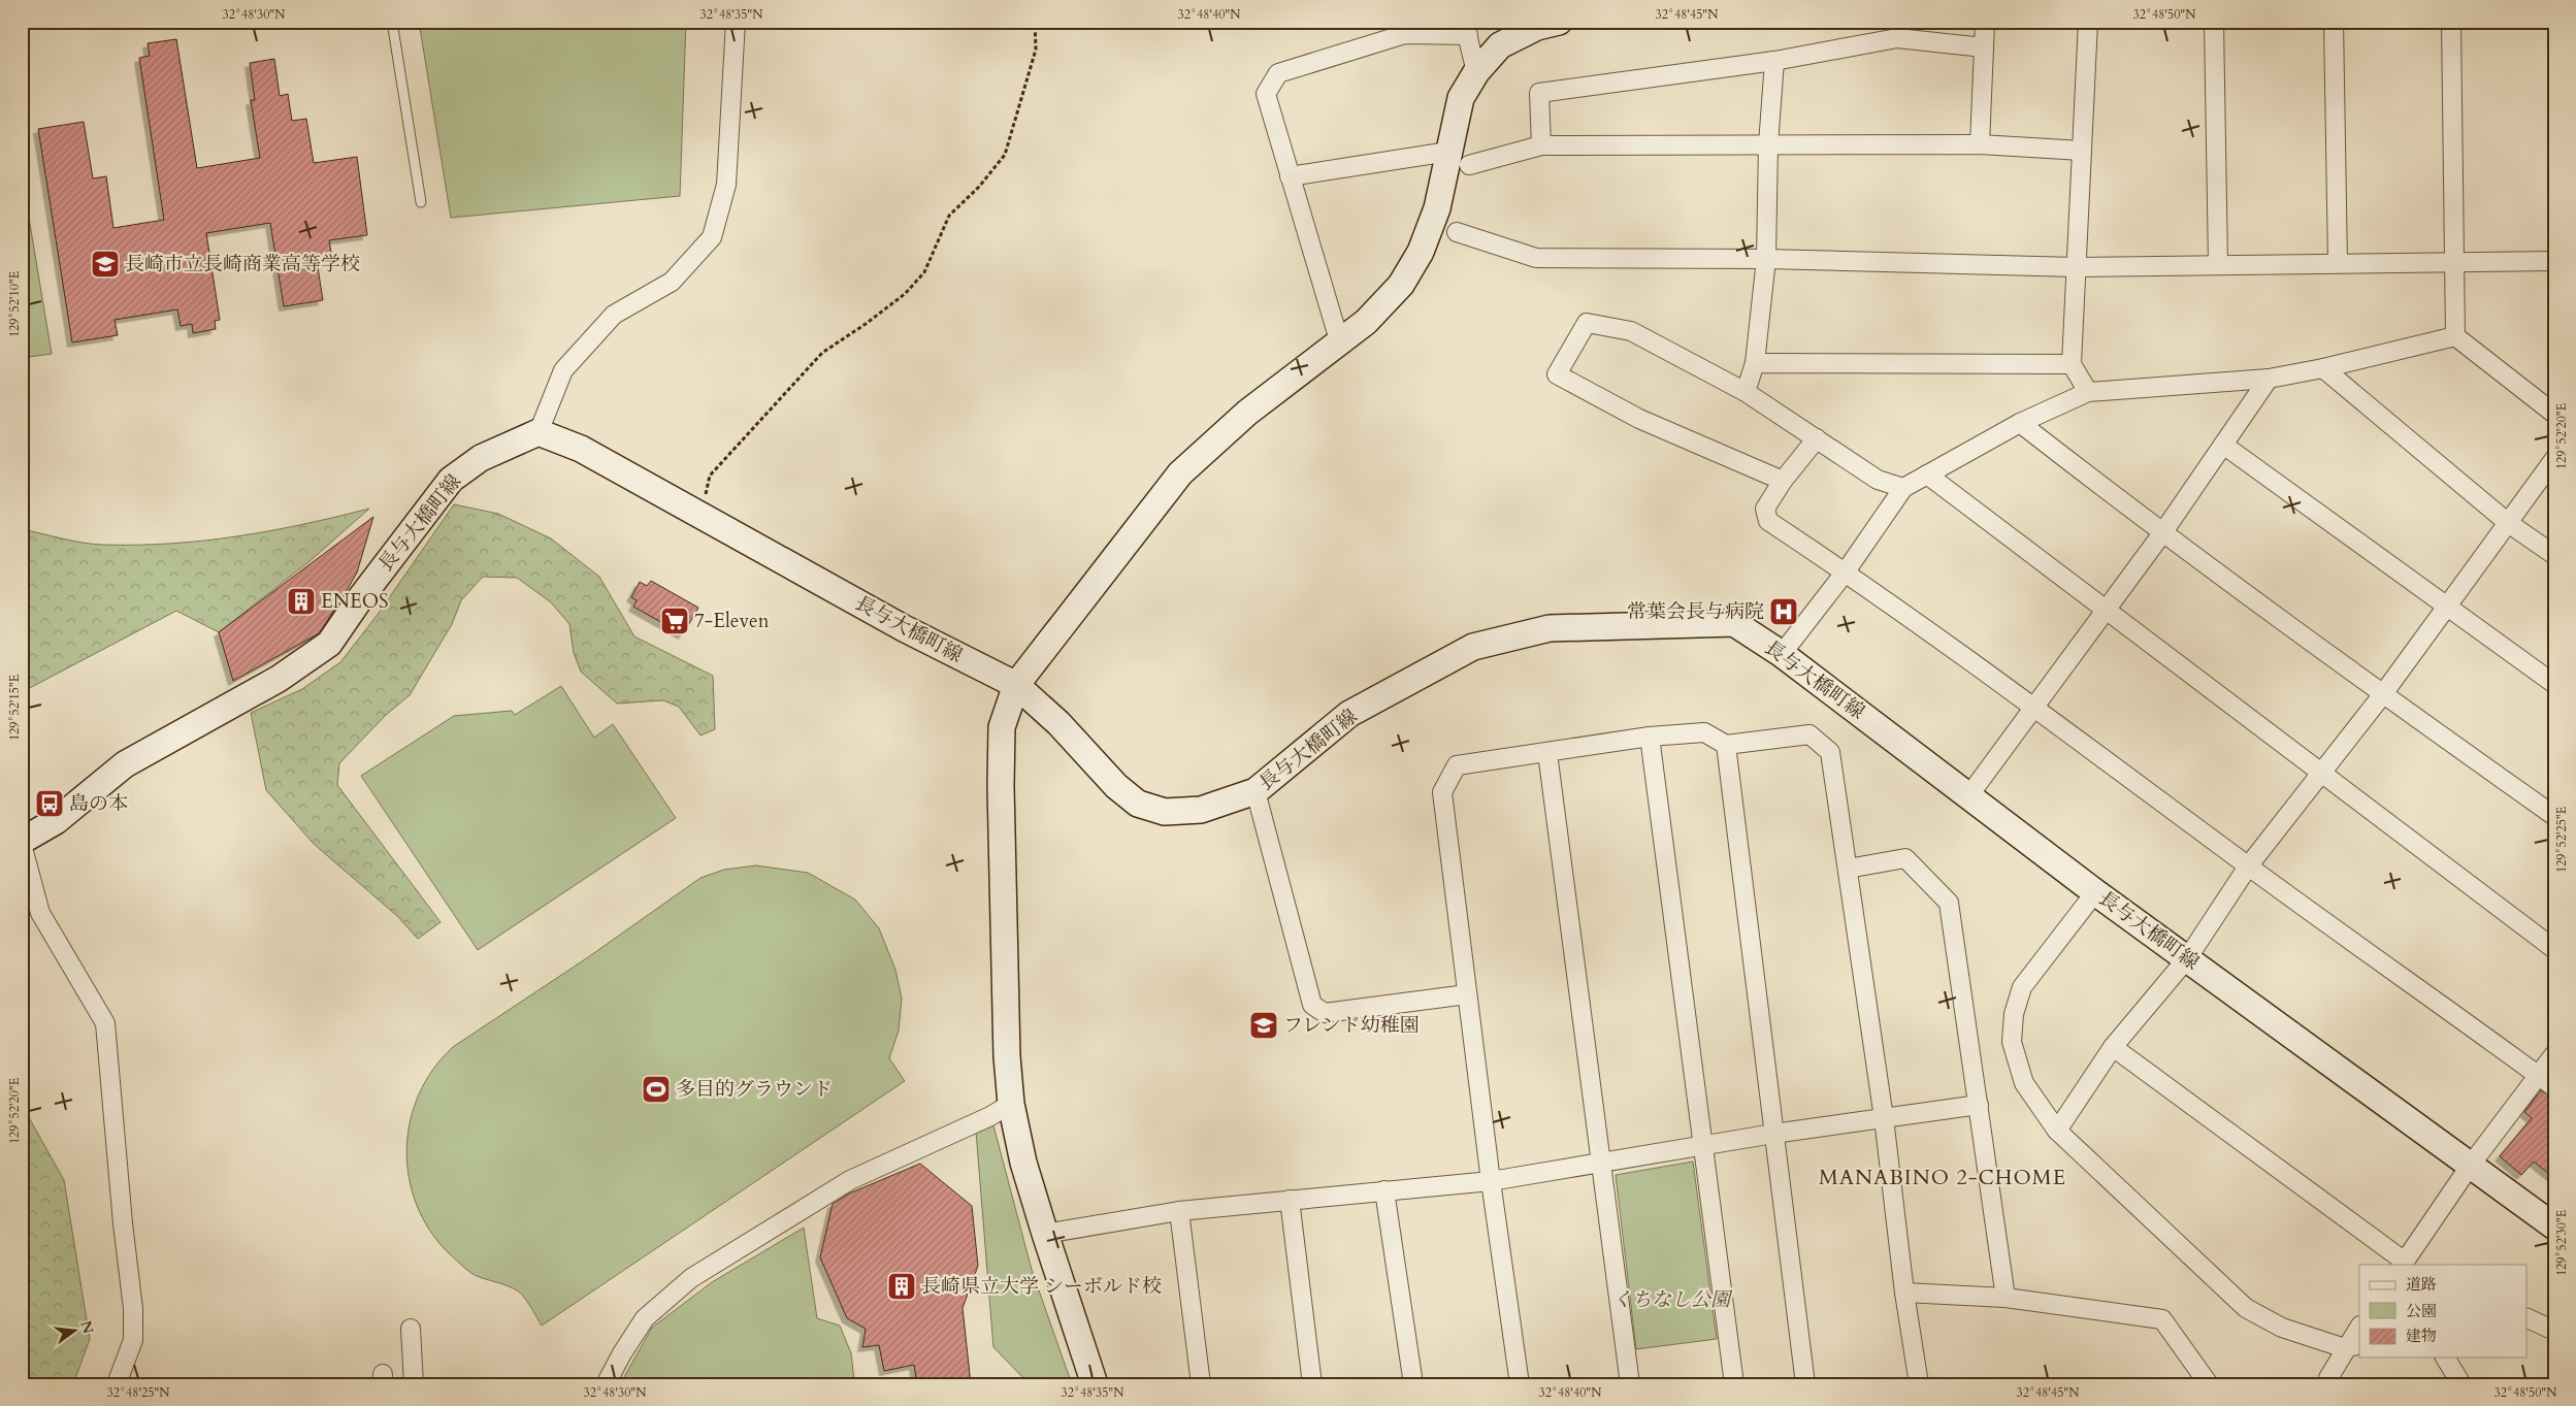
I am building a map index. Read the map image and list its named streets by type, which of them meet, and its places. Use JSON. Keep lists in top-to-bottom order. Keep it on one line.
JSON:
{"streets":{"main road":["長与大橋町線"]},"districts":["MANABINO 2-CHOME"],"parks":["くちなし公園"],"places":{"school or university":["長崎市立長崎商業高等学校","フレンド幼稚園"],"building":["ENEOS","長崎県立大学 シーボルド校"],"hospital":["常葉会長与病院"],"supermarket":["7-Eleven"],"bus stop":["島の本"],"sports":["多目的グラウンド"]},"legend":["道路","公園","建物"],"north":"right","coordinates":["32°48'30\"N","32°48'35\"N","32°48'40\"N","32°48'45\"N","32°48'50\"N","129°52'10\"E","129°52'20\"E","129°52'15\"E","129°52'25\"E","129°52'30\"E","32°48'25\"N"]}
